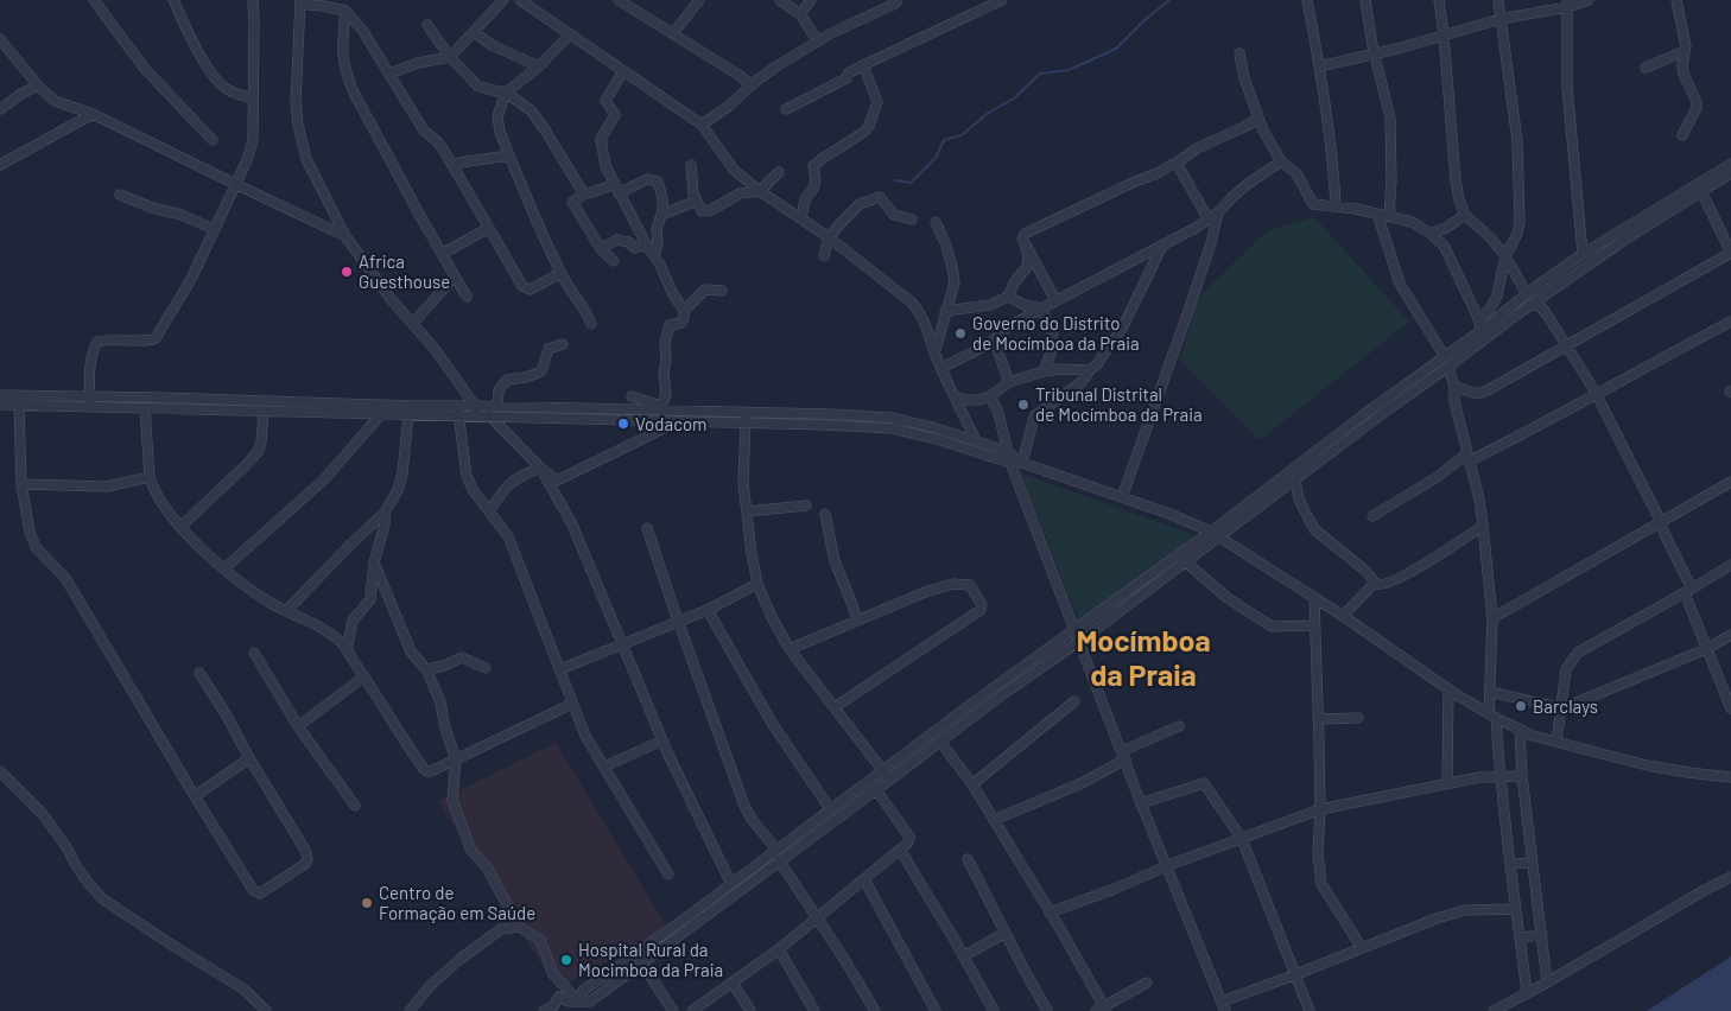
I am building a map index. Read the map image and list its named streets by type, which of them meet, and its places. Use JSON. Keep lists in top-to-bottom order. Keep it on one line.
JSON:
{"districts":["Mocímboa da Praia"],"places":["Africa Guesthouse","Governo do Distrito de Mocímboa da Praia","Tribunal Distrital de Mocímboa da Praia","Vodacom","Barclays","Centro de Formação em Saúde","Hospital Rural da Mocimboa da Praia"]}
